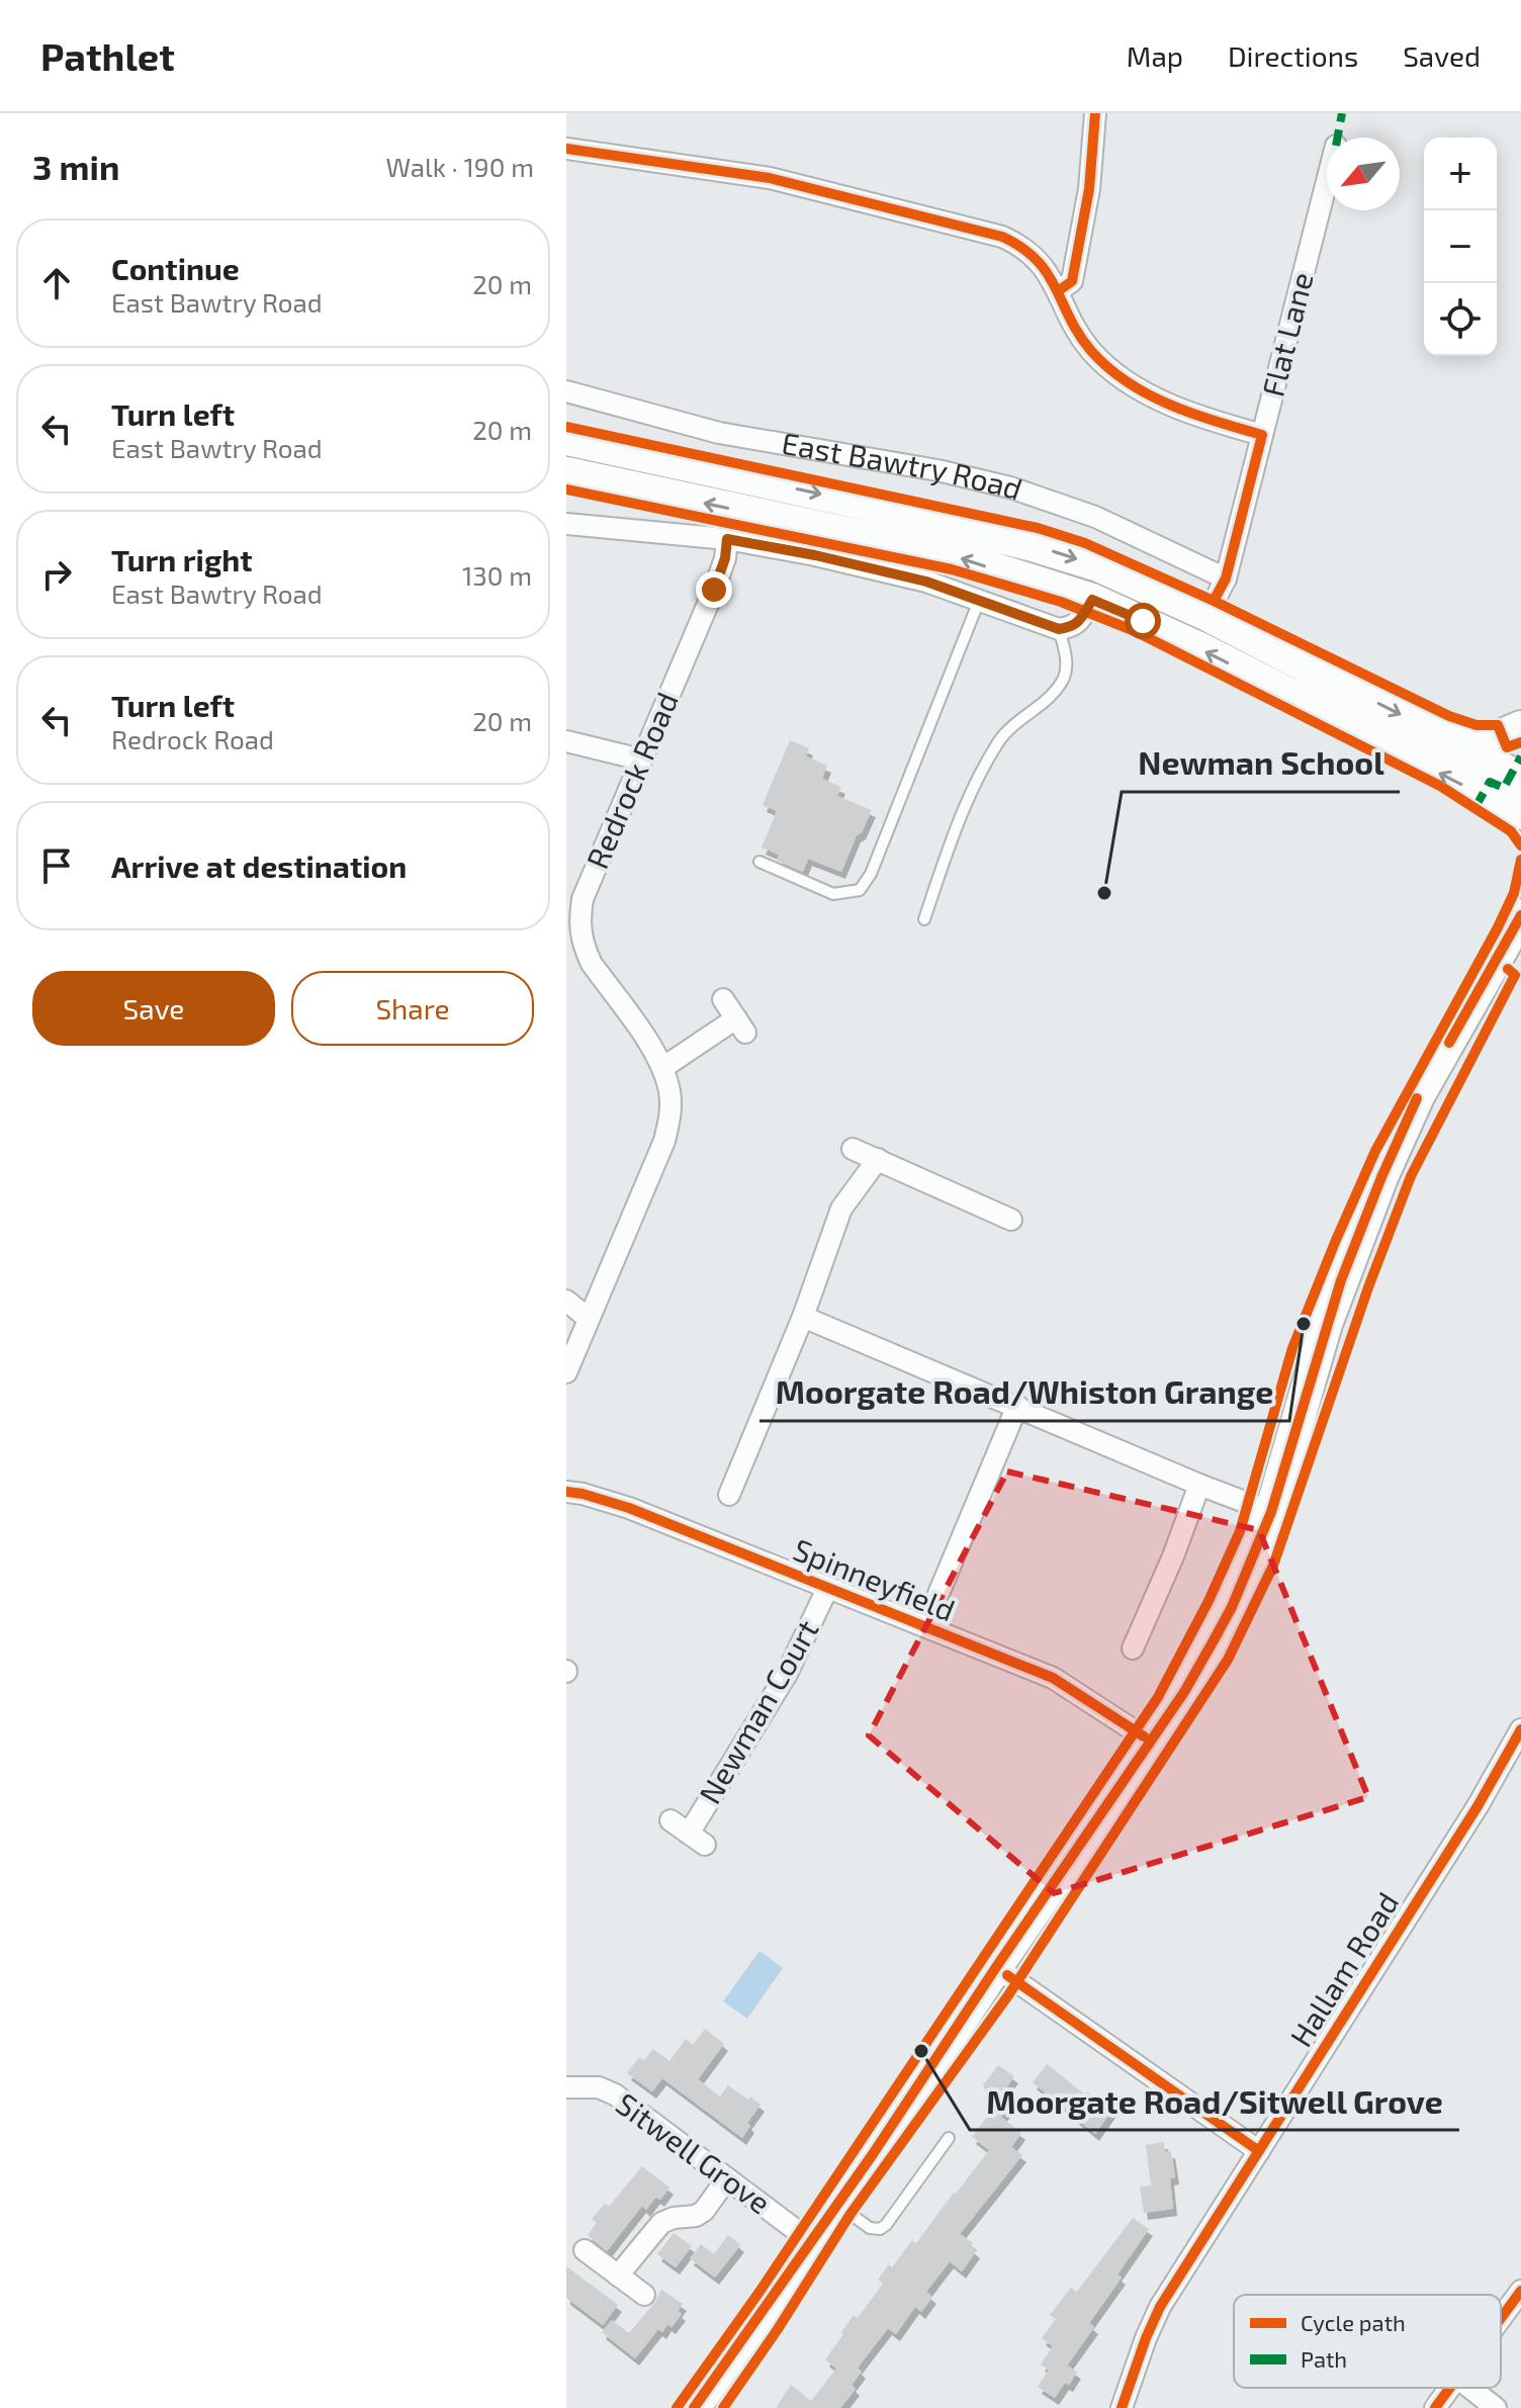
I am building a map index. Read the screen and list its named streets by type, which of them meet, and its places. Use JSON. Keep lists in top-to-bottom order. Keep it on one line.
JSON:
{"streets":{"main road":["East Bawtry Road"],"street":["Flat Lane","Redrock Road","Spinneyfield","Newman Court","Hallam Road","Sitwell Grove"]},"crossings":[["Flat Lane","East Bawtry Road"],["Spinneyfield","Newman Court"]],"places":["Newman School","Moorgate Road/Whiston Grange","Moorgate Road/Sitwell Grove"],"legend":["Cycle path","Path"],"north":"bottom left","page":{"header":"Pathlet","nav":["Map","Directions","Saved"],"heading":["3 min","Walk · 190 m"],"map_buttons":["+","−"],"list":[["Continue","East Bawtry Road","20 m"],["Turn left","East Bawtry Road","20 m"],["Turn right","East Bawtry Road","130 m"],["Turn left","Redrock Road","20 m"],"Arrive at destination"],"buttons":["Save","Share"]}}
